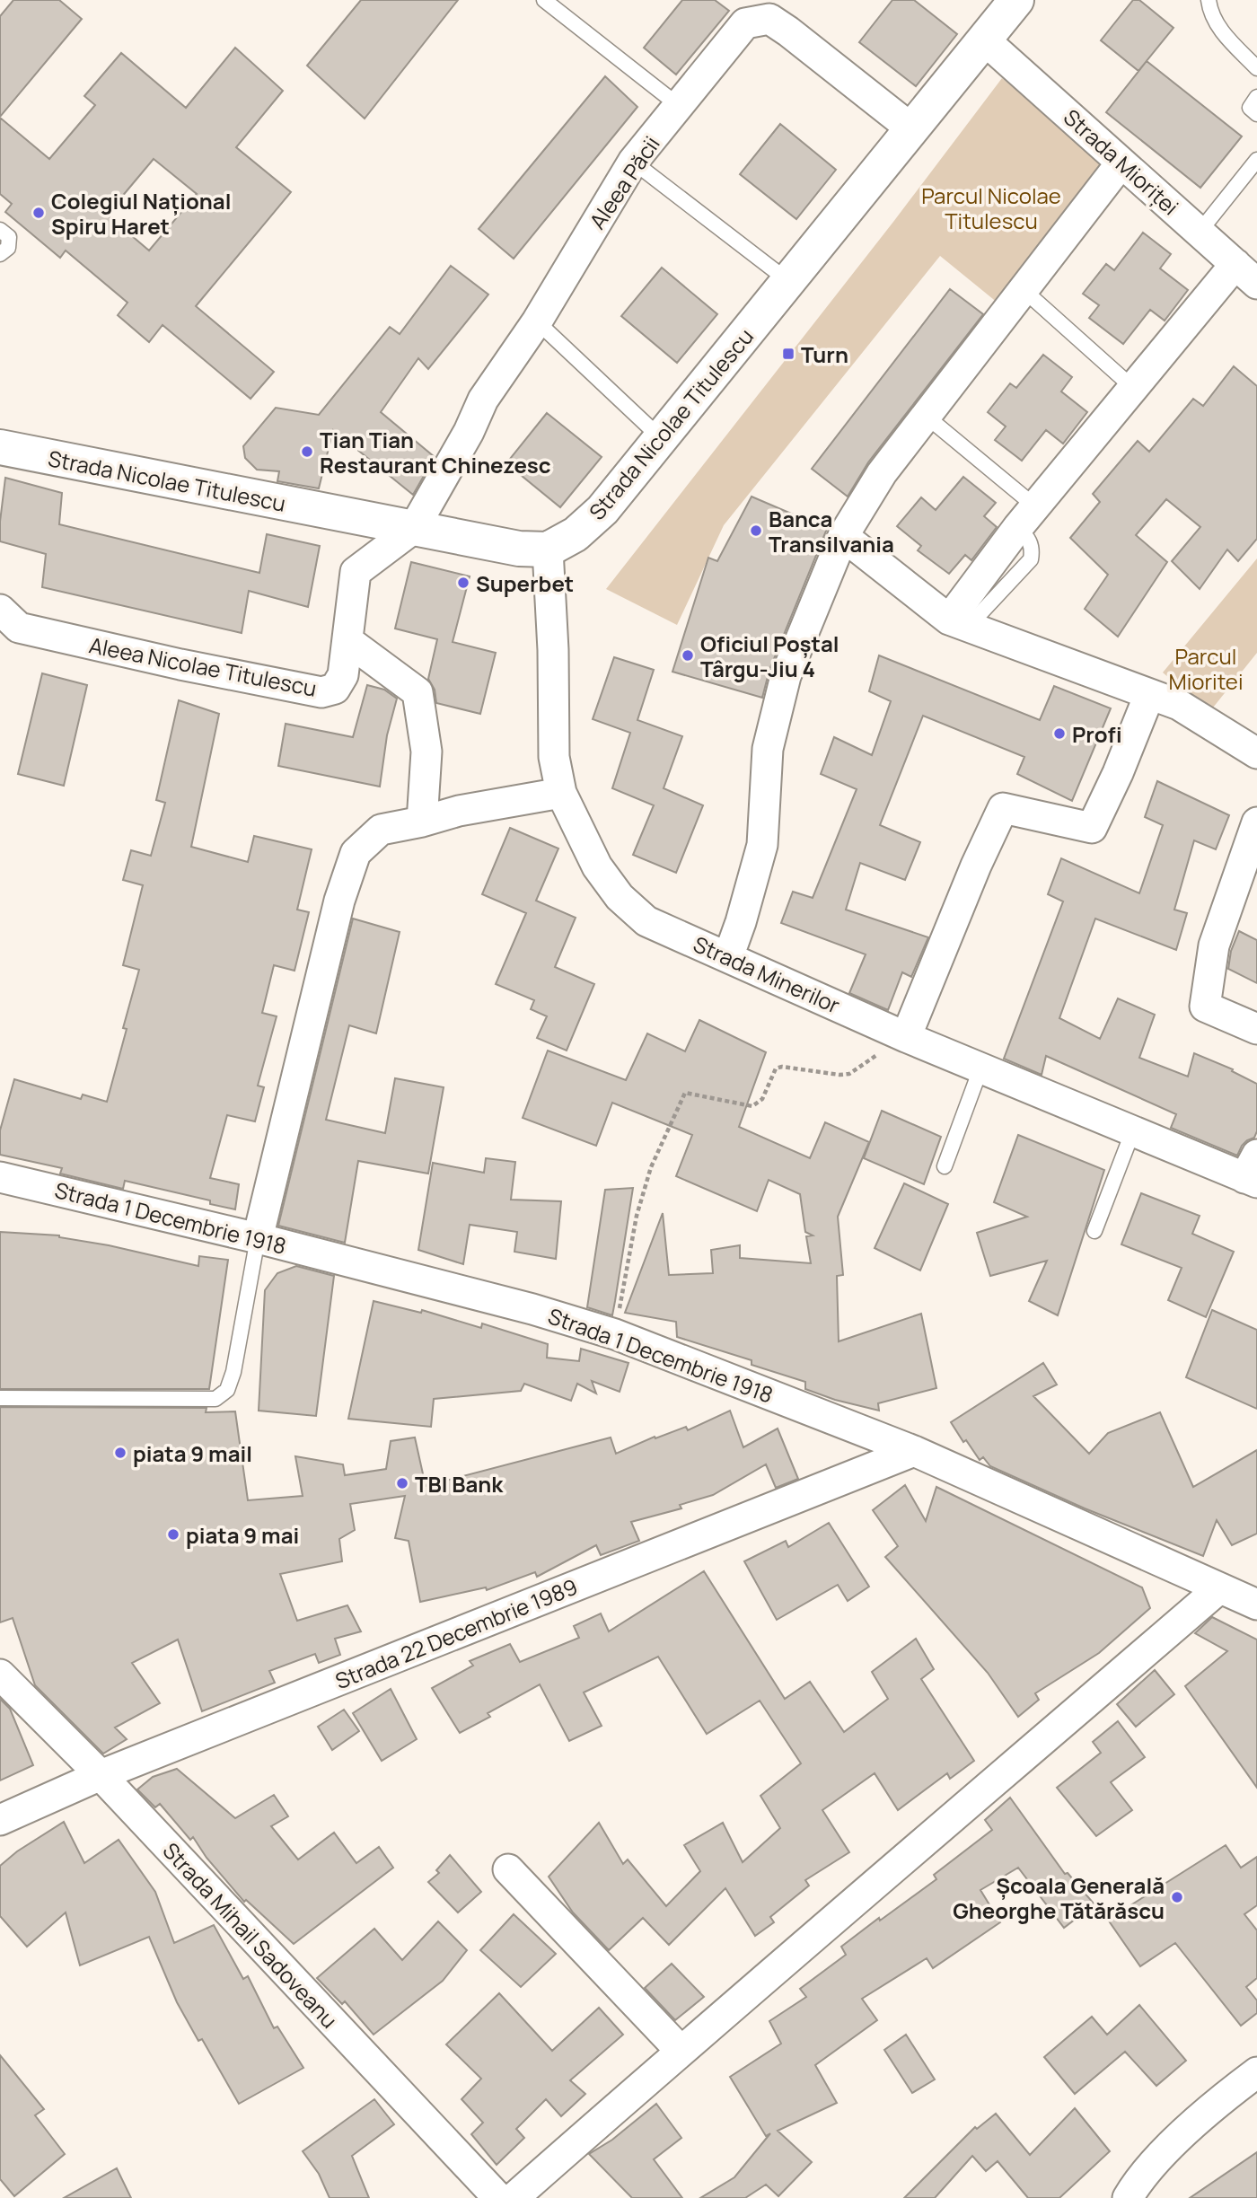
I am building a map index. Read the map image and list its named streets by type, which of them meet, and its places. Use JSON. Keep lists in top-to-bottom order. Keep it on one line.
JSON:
{"streets":{"main road":["Strada Nicolae Titulescu"],"street":["Strada Mioriței","Aleea Păcii","Aleea Nicolae Titulescu","Strada Minerilor","Strada 1 Decembrie 1918","Strada 22 Decembrie 1989","Strada Mihail Sadoveanu"]},"crossings":[["Strada Mioriței","Strada Nicolae Titulescu"],["Aleea Păcii","Strada Nicolae Titulescu"],["Aleea Păcii","Aleea Nicolae Titulescu"],["Strada Nicolae Titulescu","Aleea Nicolae Titulescu"],["Strada Nicolae Titulescu","Strada Minerilor"],["Strada 1 Decembrie 1918","Strada 22 Decembrie 1989"],["Strada 22 Decembrie 1989","Strada Mihail Sadoveanu"]],"parks":["Parcul Nicolae Titulescu","Parcul Mioritei"],"places":{"other":["Colegiul Național Spiru Haret","Tian Tian Restaurant Chinezesc","Banca Transilvania","Superbet","Oficiul Poștal Târgu-Jiu 4","Profi","piata 9 mail","TBI Bank","piata 9 mai","Școala Generală Gheorghe Tătărăscu"],"transit":["Turn"]}}
